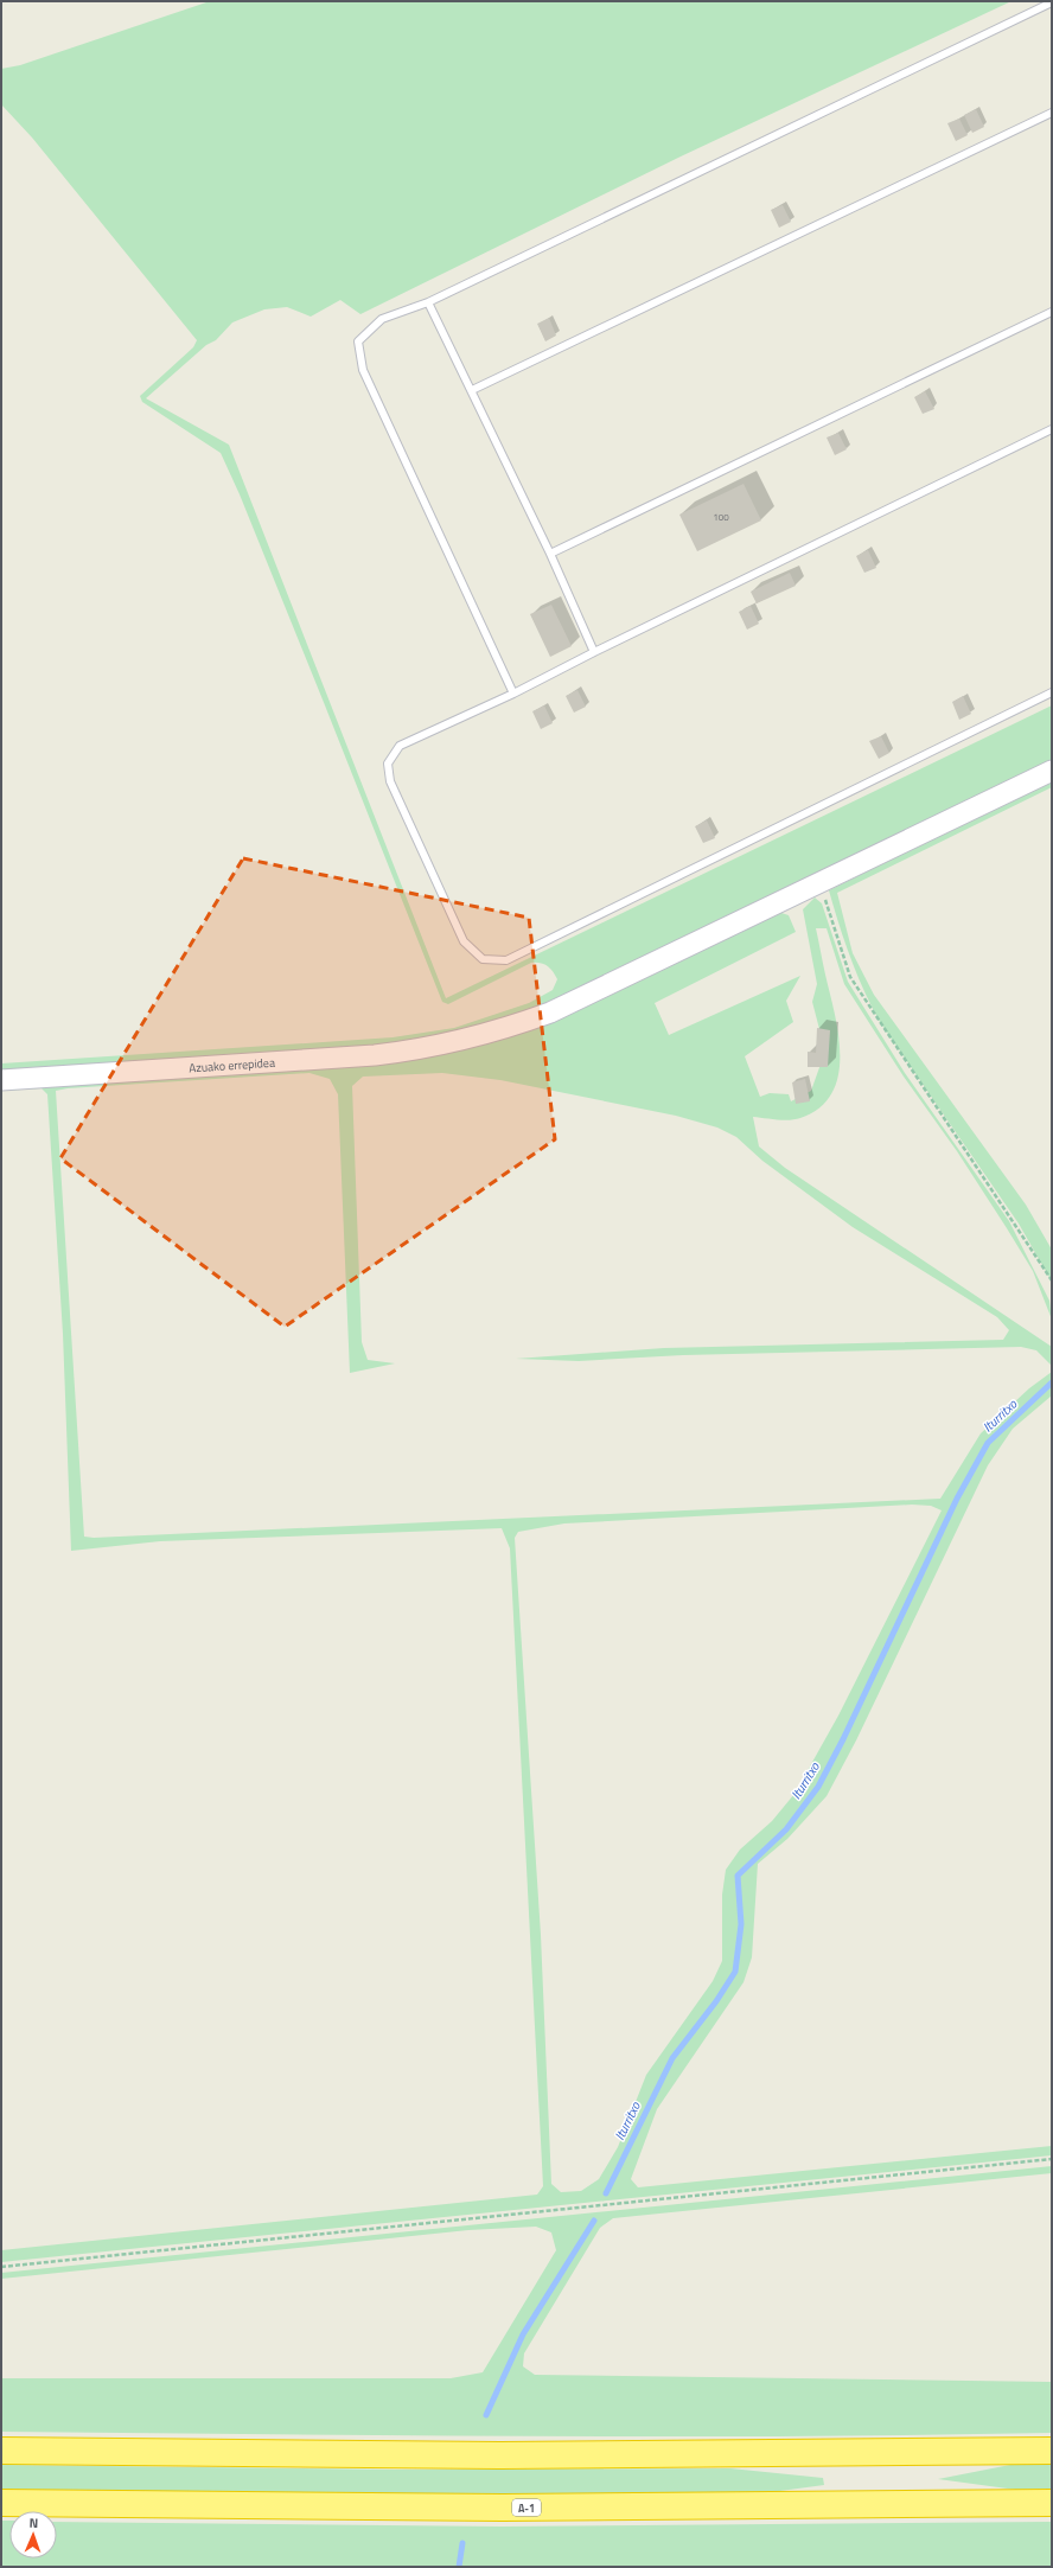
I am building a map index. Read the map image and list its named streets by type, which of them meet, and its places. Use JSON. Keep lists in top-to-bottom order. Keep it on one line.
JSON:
{"streets":{"highway":["A-1"],"street":["Azuako errepidea"]},"water":["Iturritxo"],"house_numbers":["100"],"north":"top"}
